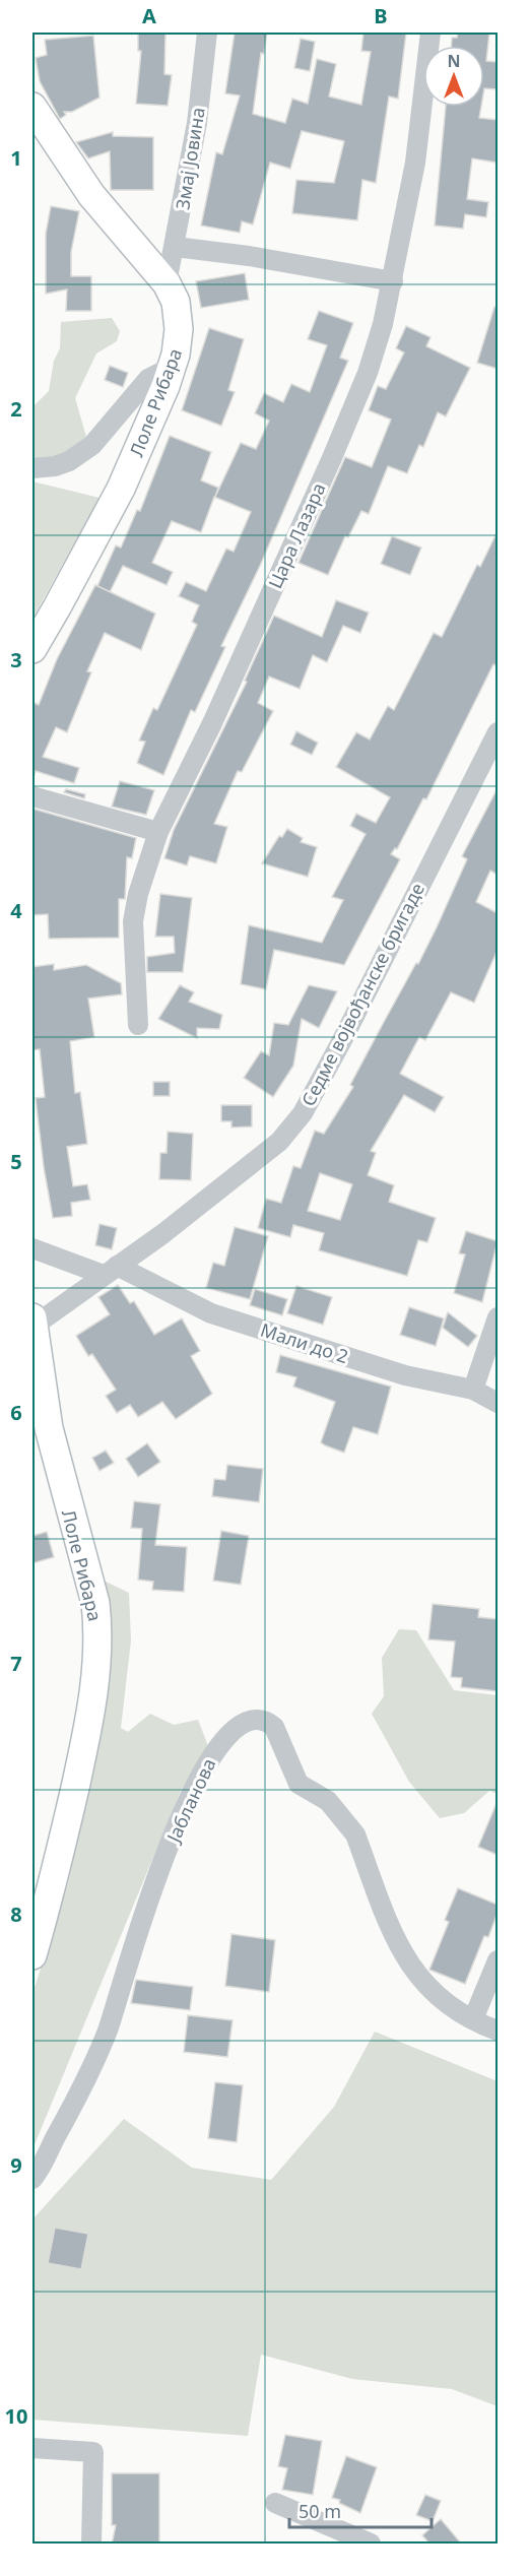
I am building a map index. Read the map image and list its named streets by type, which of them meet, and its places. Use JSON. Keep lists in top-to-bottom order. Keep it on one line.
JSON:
{"streets":{"street":["Змај Јовина","Лоле Рибара","Цара Лазара","Седме војвођанске бригаде","Мали до 2","Јабланова"]},"crossings":[["Змај Јовина","Лоле Рибара"],["Лоле Рибара","Седме војвођанске бригаде"],["Седме војвођанске бригаде","Мали до 2"]],"scale_bar":"50 m","north":"top","grid":{"columns":["A","B"],"rows":["1","2","3","4","5","6","7","8","9","10"]}}
